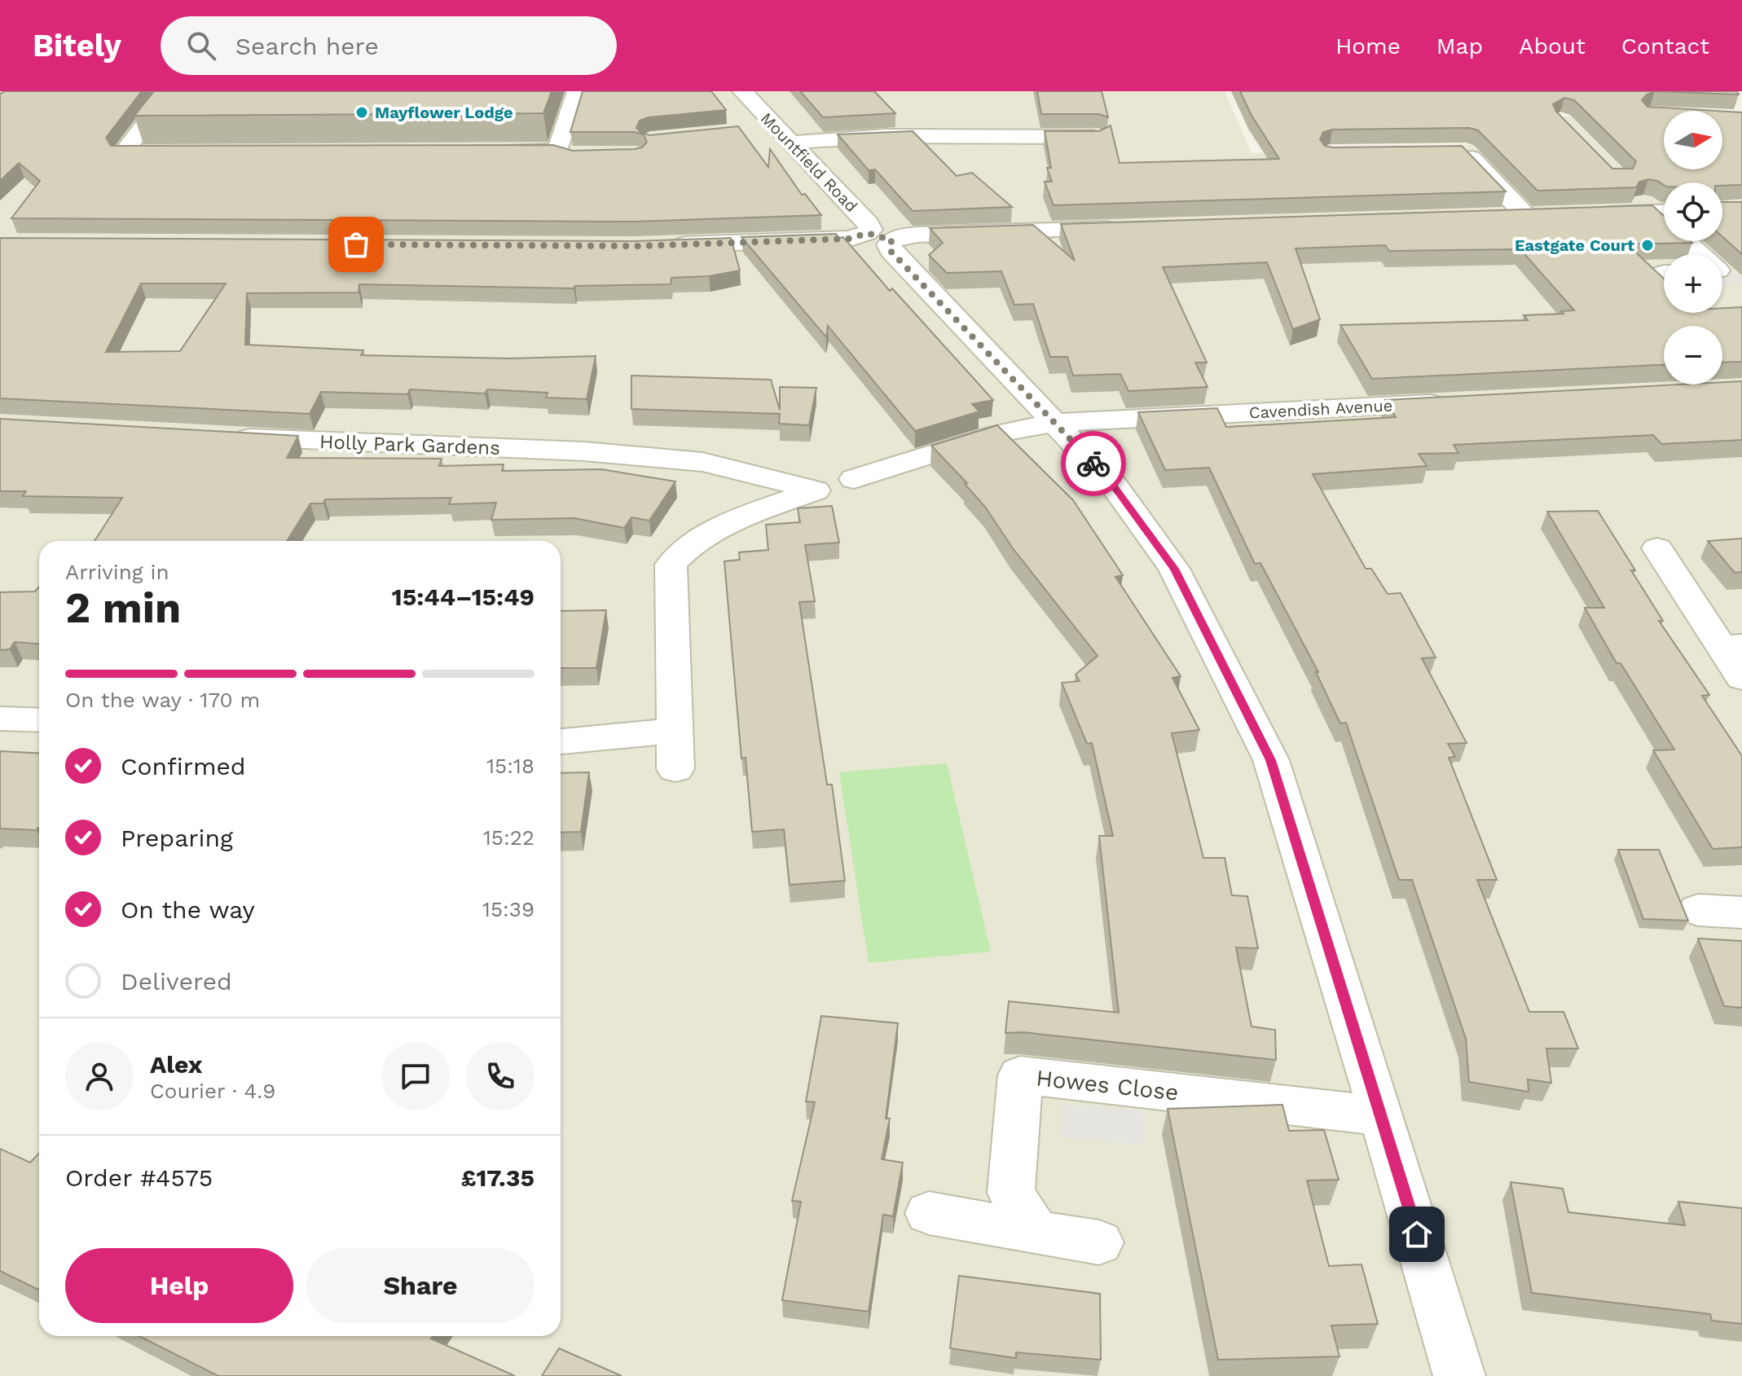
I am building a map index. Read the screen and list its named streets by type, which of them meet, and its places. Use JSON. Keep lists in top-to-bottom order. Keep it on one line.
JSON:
{"streets":{"street":["Mountfield Road","Cavendish Avenue","Holly Park Gardens","Howes Close"]},"crossings":[["Mountfield Road","Cavendish Avenue"],["Mountfield Road","Howes Close"]],"places":["Mayflower Lodge","Eastgate Court"],"north":"right","page":{"header":"Bitely","search":"Search here","nav":["Home","Map","About","Contact"],"map_buttons":["+","−"],"heading":["2 min","Arriving in","15:44–15:49"],"panel":["Alex","Courier · 4.9","Order #4575","£17.35"],"bar":"On the way · 170 m","list":[["Confirmed","15:18"],["Preparing","15:22"],["On the way","15:39"],"Delivered"],"buttons":["Help","Share"]}}
